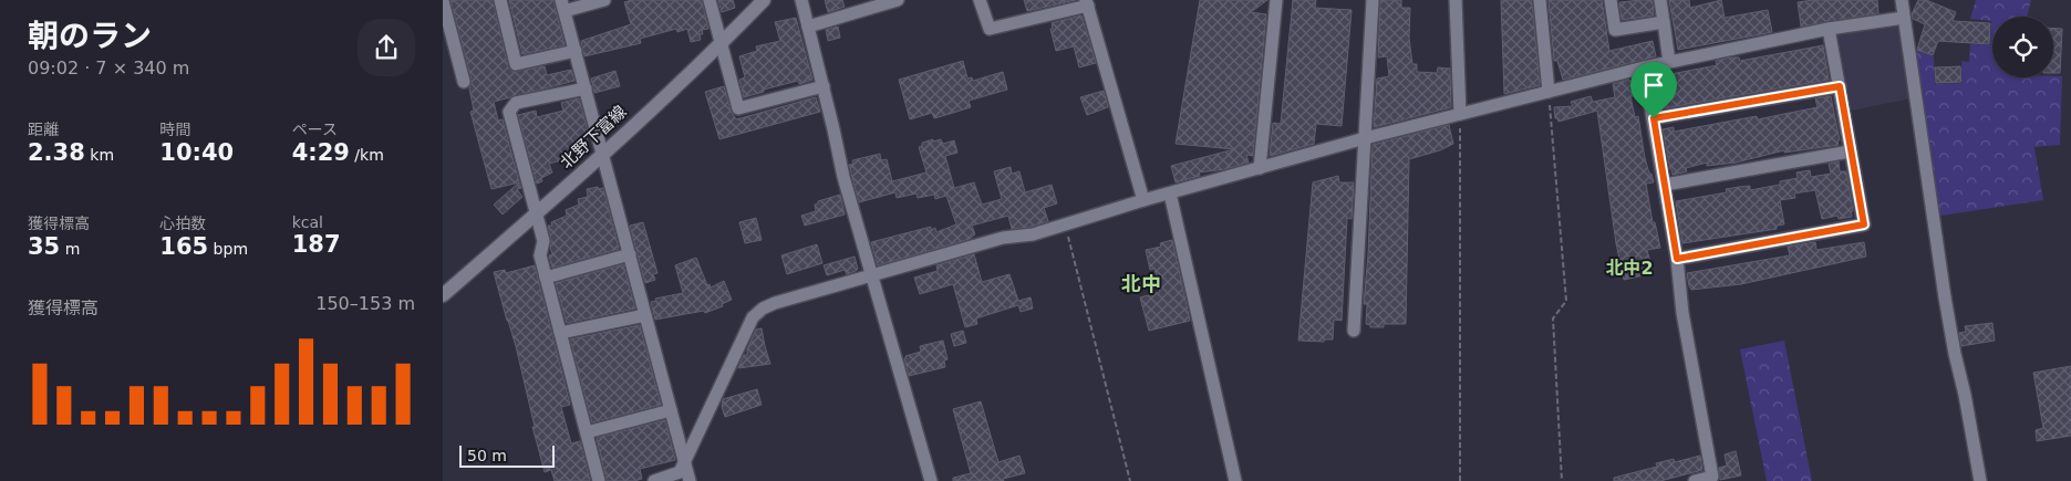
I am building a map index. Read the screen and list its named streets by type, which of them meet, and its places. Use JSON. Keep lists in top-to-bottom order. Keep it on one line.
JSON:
{"streets":{"street":["北野下富線"]},"districts":["北中2","北中"],"scale_bar":"50 m","page":{"heading":["朝のラン","09:02 · 7 × 340 m"],"stats":[["距離","2.38 km"],["時間","10:40"],["ペース","4:29 /km"],["獲得標高","35 m"],["心拍数","165 bpm"],["kcal","187"]],"chart":["獲得標高","150–153 m"],"scale":"50 m"}}
